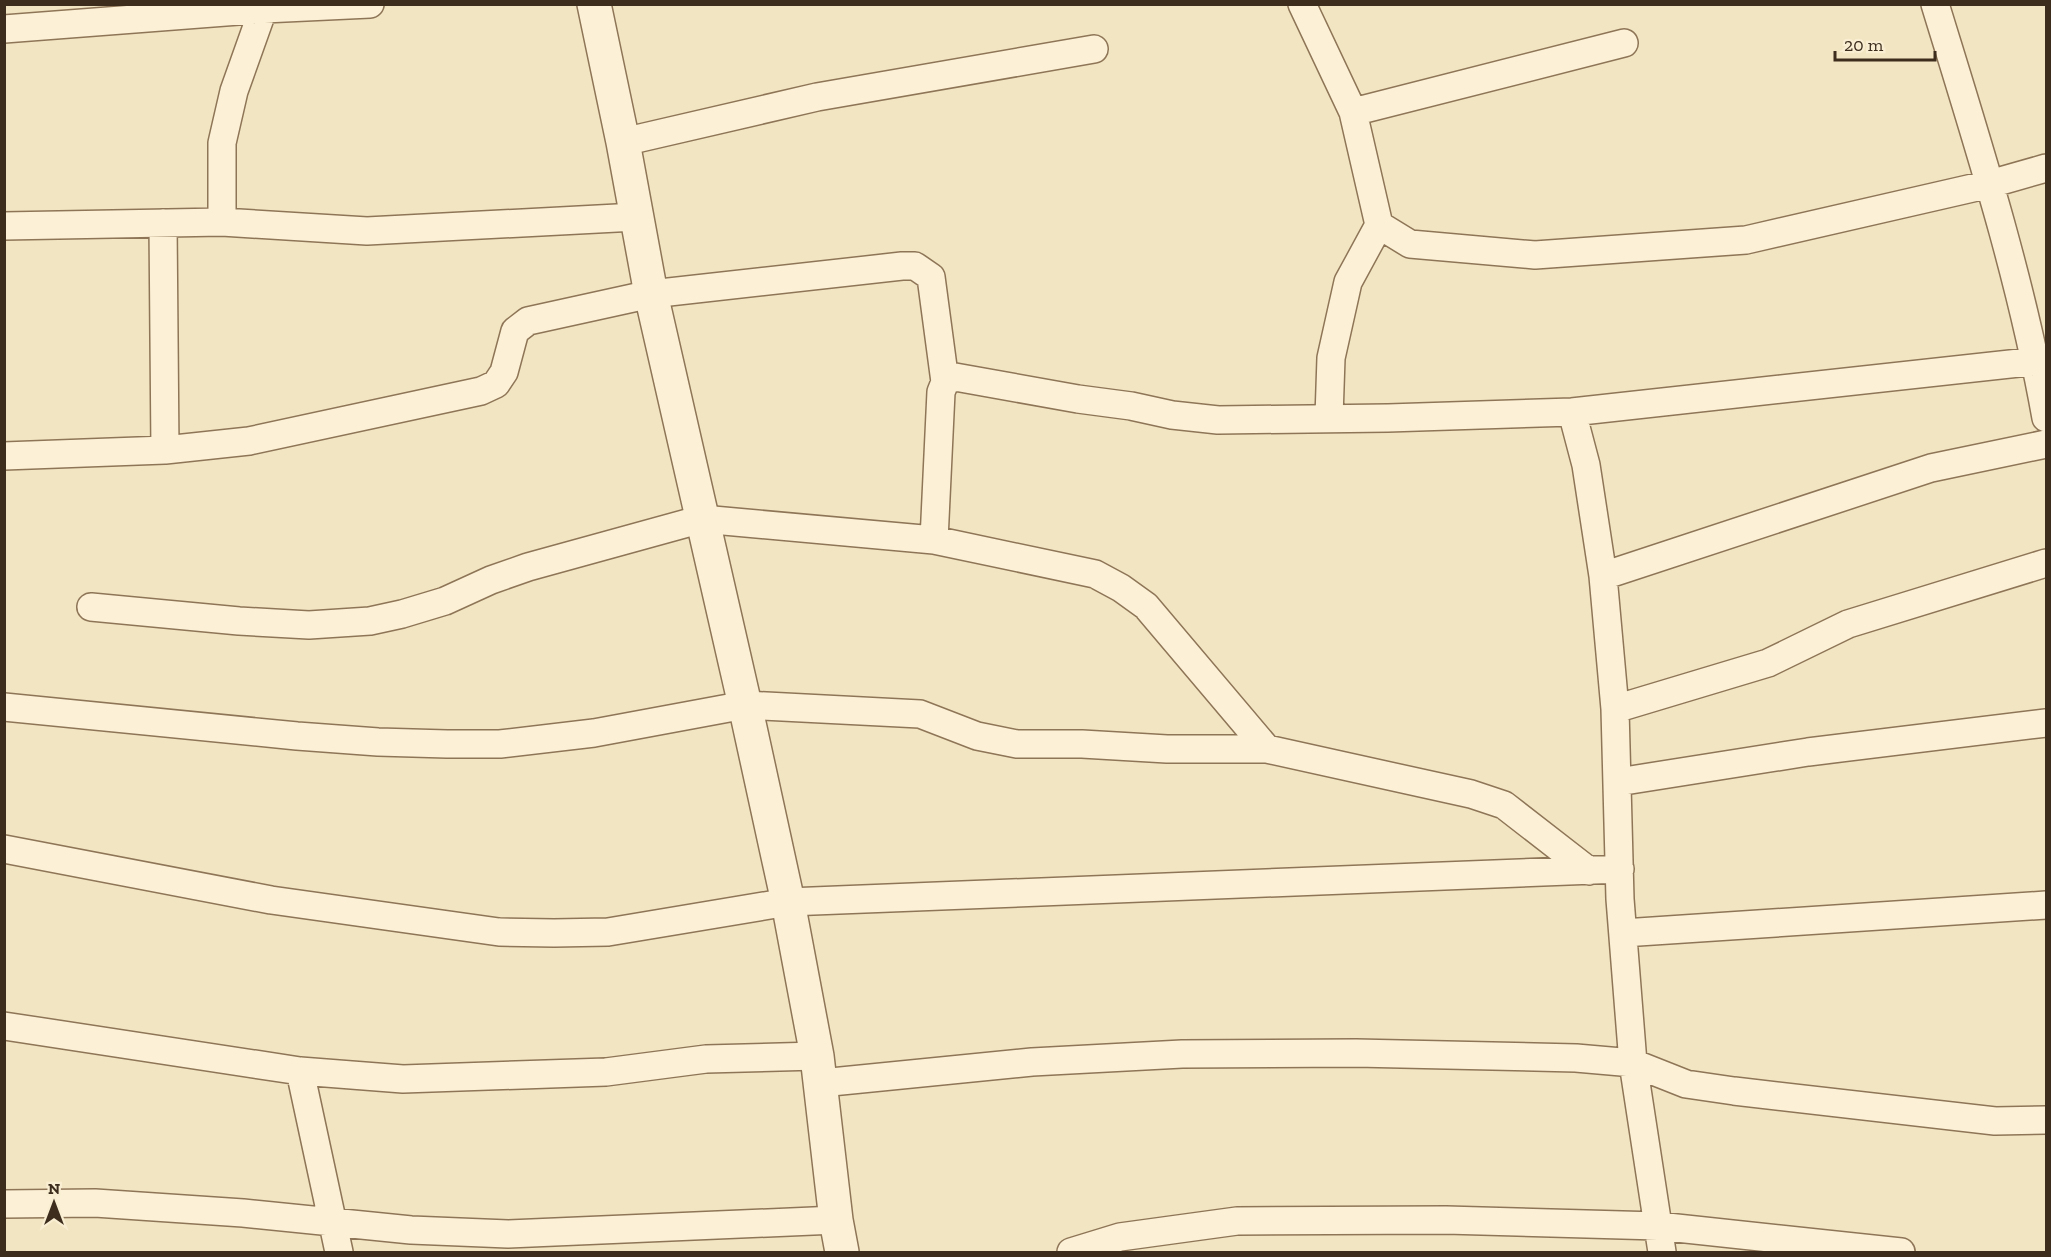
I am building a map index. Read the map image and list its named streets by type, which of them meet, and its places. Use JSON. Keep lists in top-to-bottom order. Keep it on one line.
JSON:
{"scale_bar":"20 m","north":"top"}
